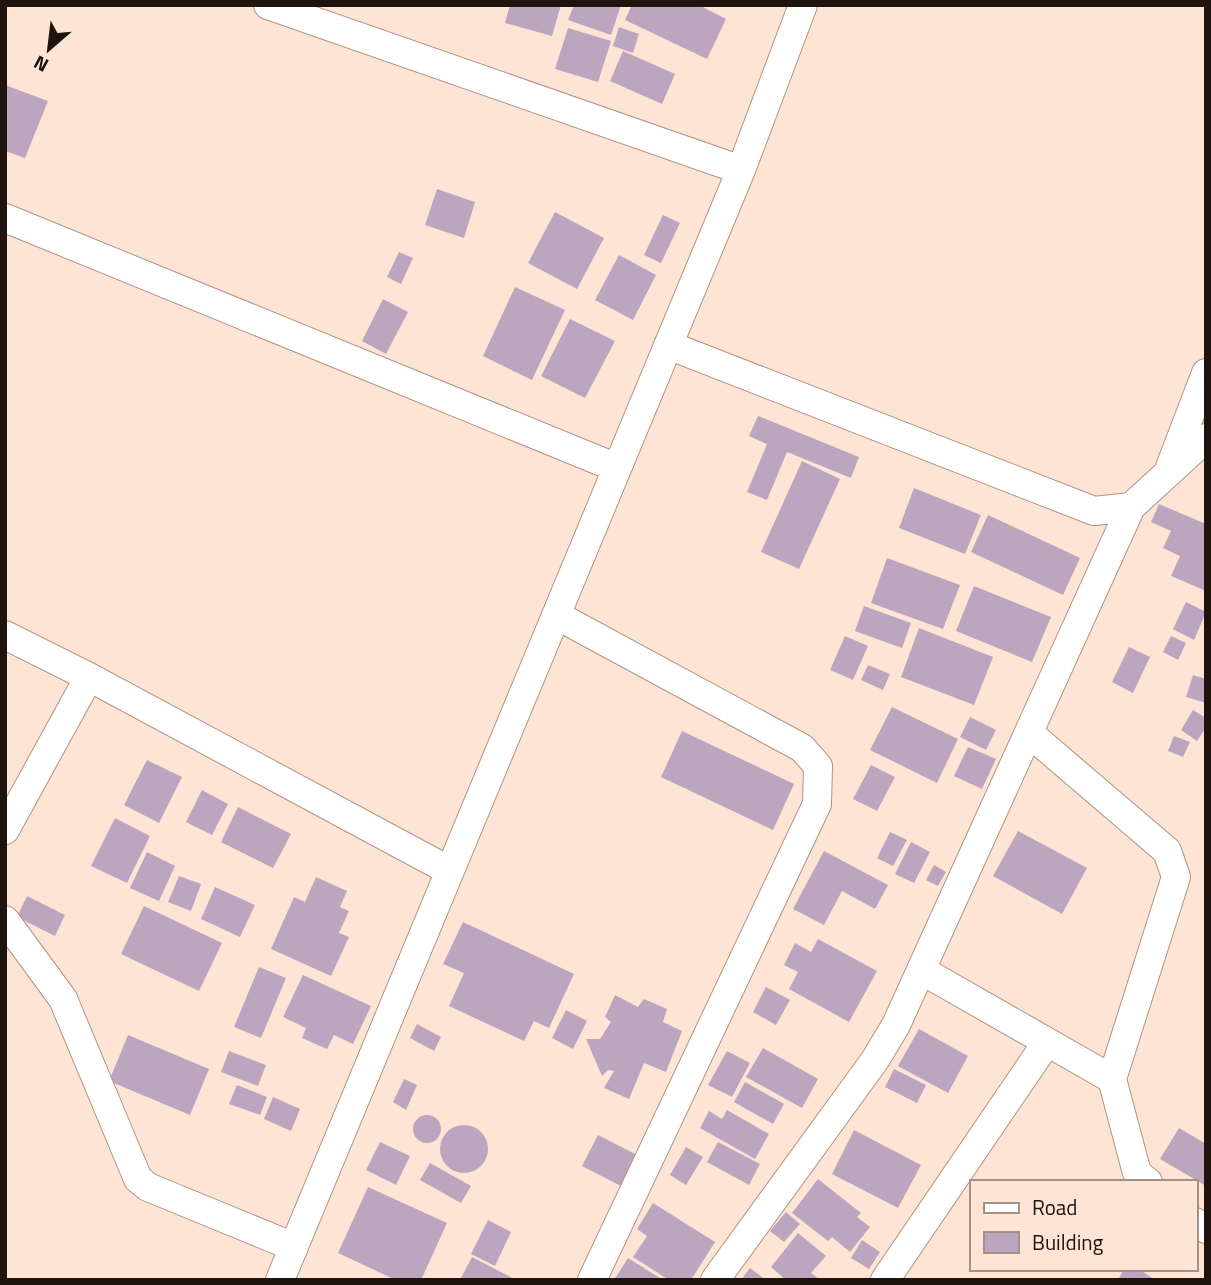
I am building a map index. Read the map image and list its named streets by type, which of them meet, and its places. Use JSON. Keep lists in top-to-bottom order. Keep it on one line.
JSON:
{"legend":["Road","Building"],"north":"bottom left"}
